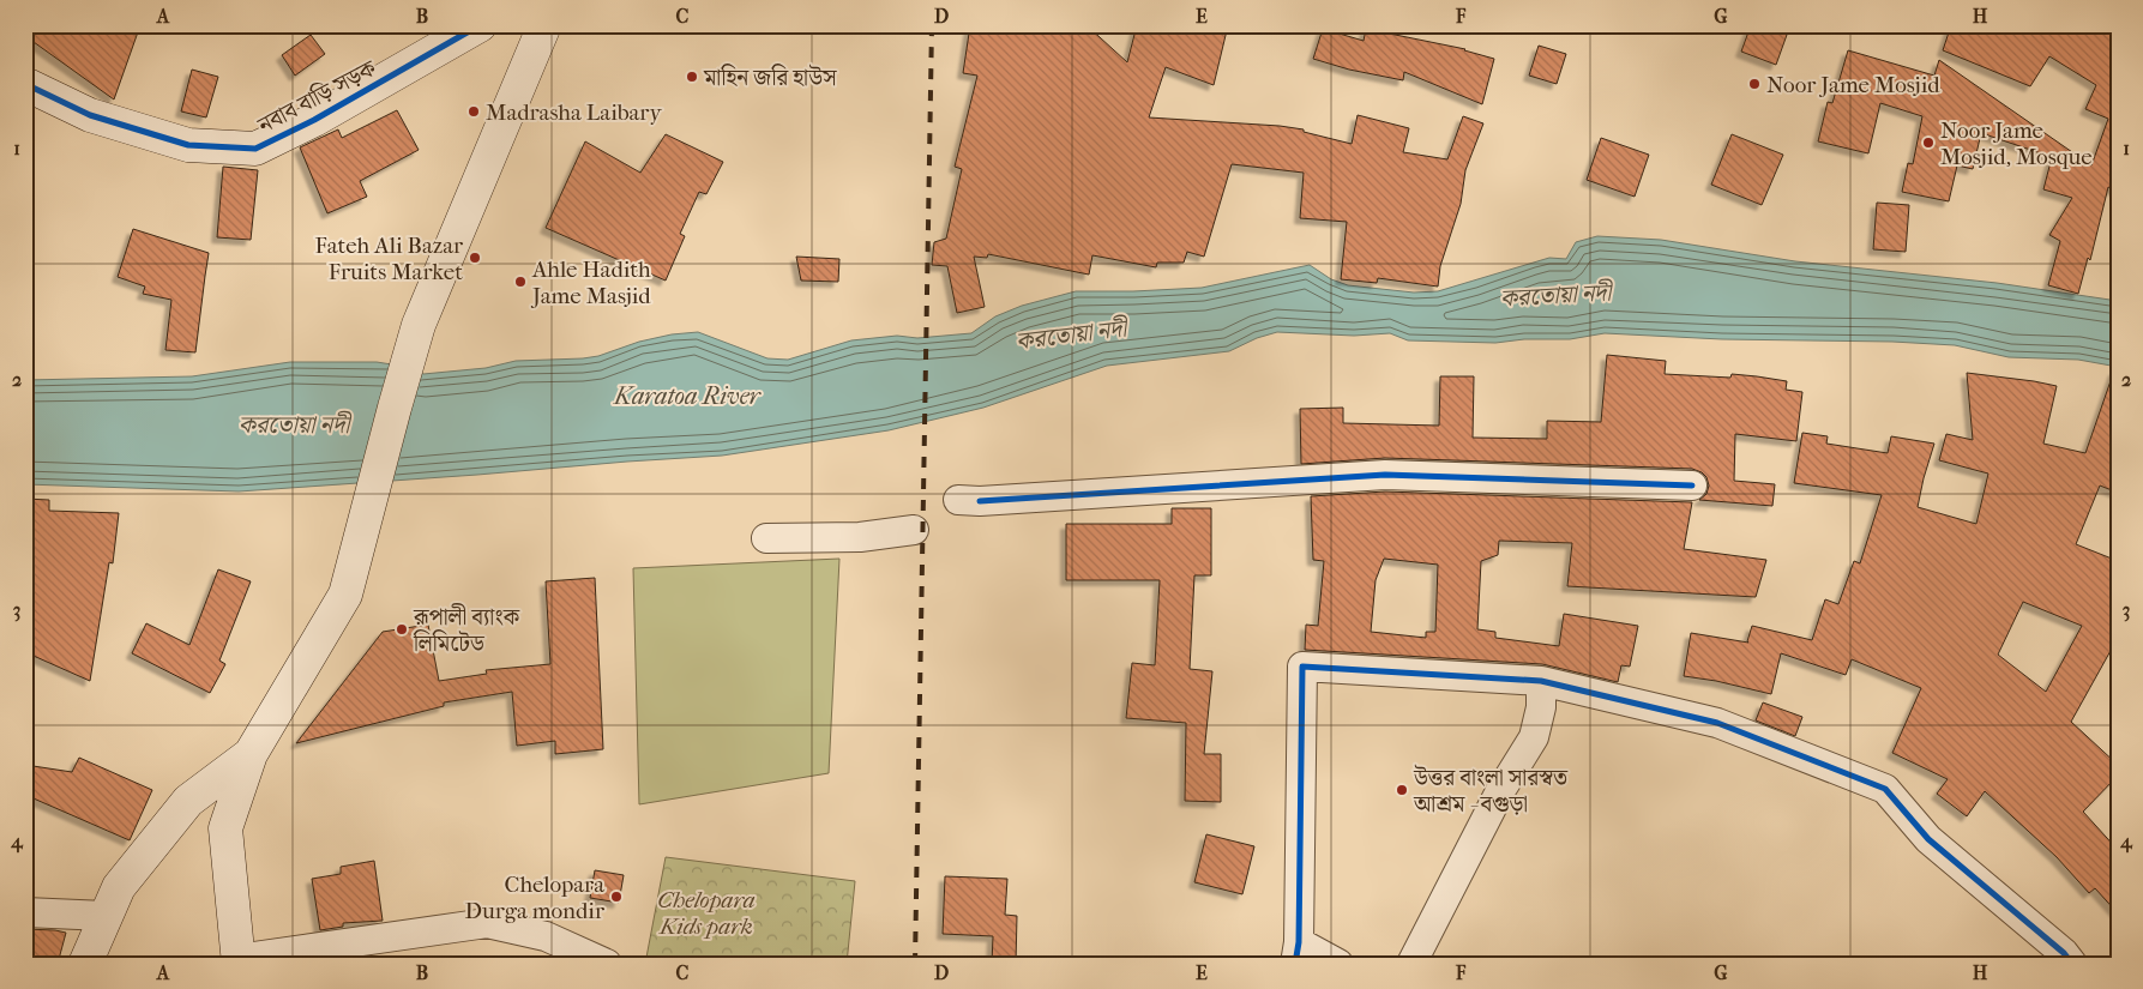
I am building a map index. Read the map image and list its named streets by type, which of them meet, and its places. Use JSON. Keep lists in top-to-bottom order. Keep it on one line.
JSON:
{"streets":{"main road":["নবাব বাড়ি সড়ক"]},"water":["করতোয়া নদী","Karatoa River"],"parks":["Chelopara Kids park"],"places":["মাহিন জরি হাউস","Noor Jame Mosjid","Madrasha Laibary","Noor Jame Mosjid, Mosque","Fateh Ali Bazar Fruits Market","Ahle Hadith Jame Masjid","রূপালী ব্যাংক লিমিটেড","উত্তর বাংলা সারস্বত আশ্রম - বগুড়া","Chelopara Durga mondir"],"grid":{"columns":["A","B","C","D","E","F","G","H"],"rows":["1","2","3","4"]}}
